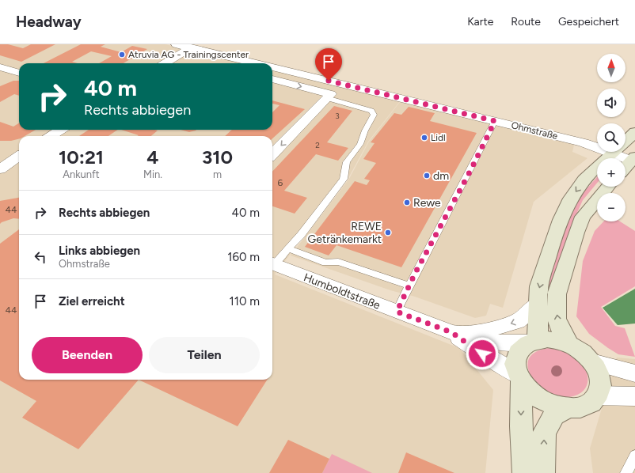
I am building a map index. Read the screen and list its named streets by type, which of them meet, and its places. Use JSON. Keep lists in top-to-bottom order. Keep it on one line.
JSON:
{"streets":{"street":["Ohmstraße","Humboldtstraße"]},"places":["Atruvia AG - Trainingscenter","Lidl","dm","Rewe","REWE Getränkemarkt"],"house_numbers":["3","2","6","44","44"],"north":"top","page":{"header":"Headway","nav":["Karte","Route","Gespeichert"],"map_buttons":["+","−"],"turn":["40 m","Rechts abbiegen"],"eta":["10:21","Ankunft","4","Min.","310","m"],"list":[{"name":"Rechts abbiegen","value":"40 m"},{"name":"Links abbiegen","note":"Ohmstraße","value":"160 m"},{"name":"Ziel erreicht","value":"110 m"}],"buttons":["Beenden","Teilen"]}}
